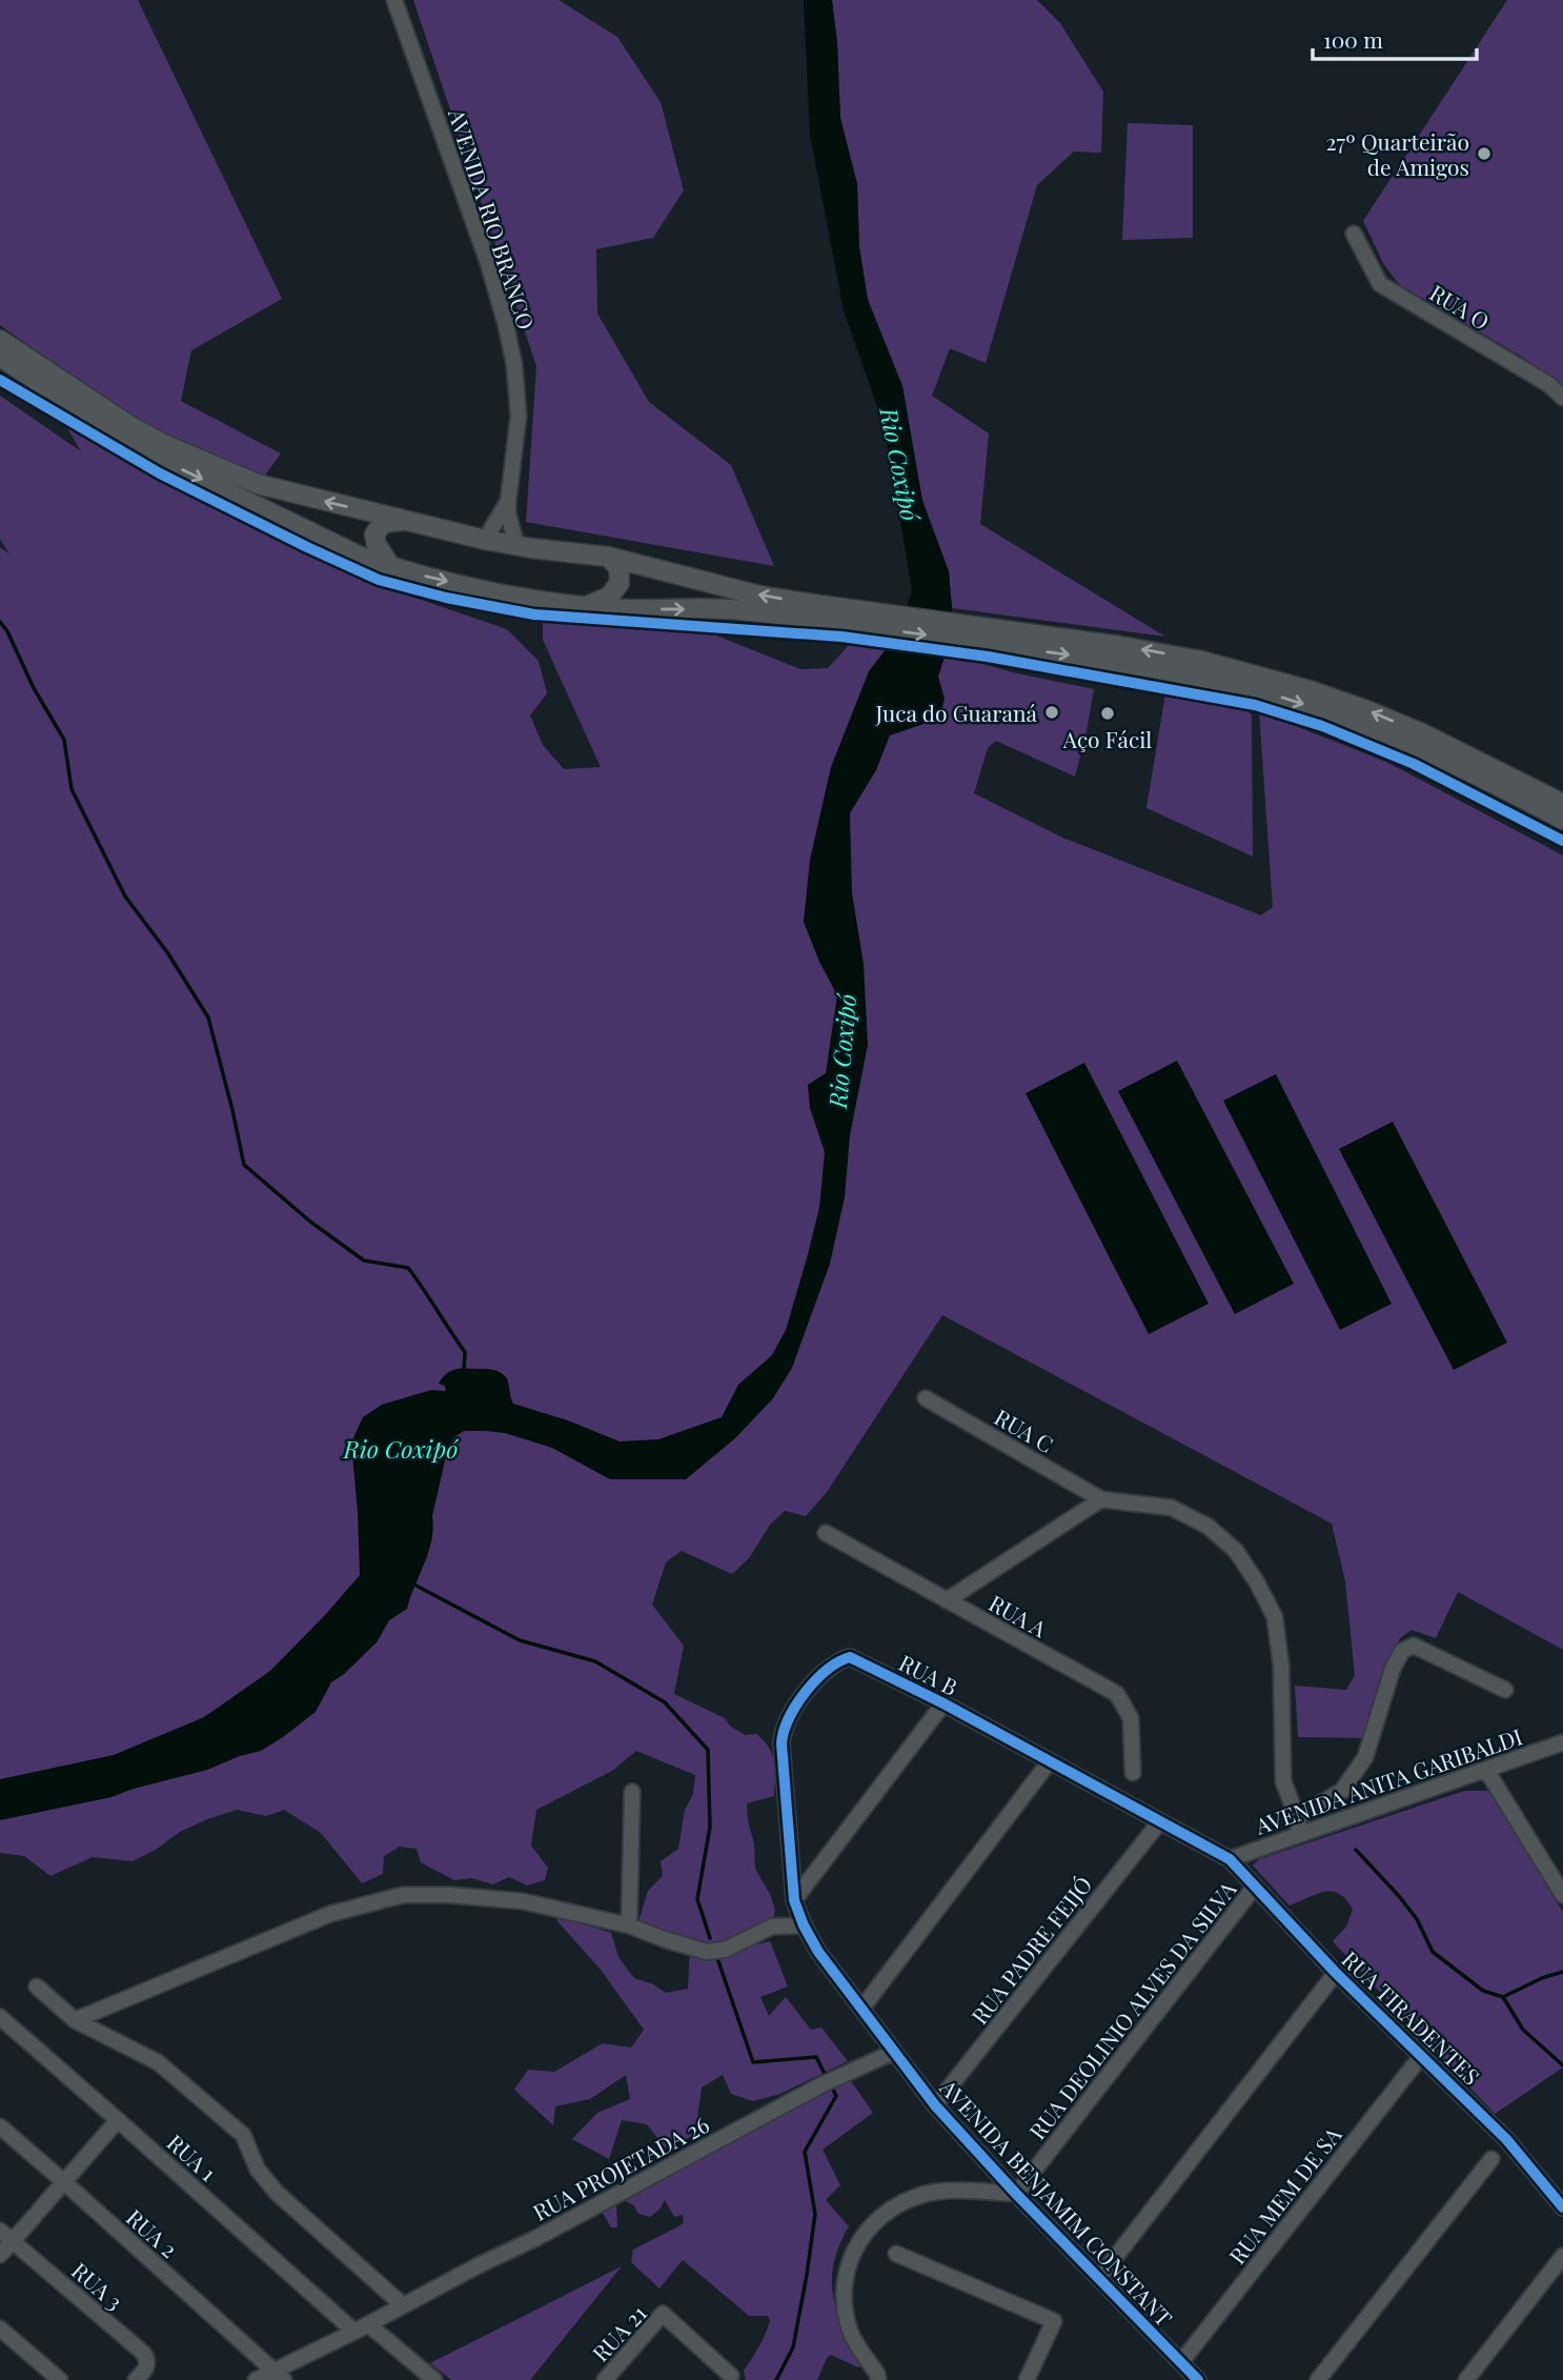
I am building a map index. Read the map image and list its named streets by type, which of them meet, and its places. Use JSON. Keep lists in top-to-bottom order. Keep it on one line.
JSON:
{"streets":{"street":["AVENIDA RIO BRANCO","RUA O","RUA C","RUA A","RUA B","AVENIDA ANITA GARIBALDI","RUA PADRE FEIJÓ","RUA DEOLINIO ALVES DA SILVA","RUA TIRADENTES","RUA 1","RUA PROJETADA 26","RUA MEM DE SA","AVENIDA BENJAMIM CONSTANT","RUA 2","RUA 3","RUA 21"]},"crossings":[["RUA B","AVENIDA ANITA GARIBALDI"],["RUA B","RUA PADRE FEIJÓ"],["RUA B","RUA TIRADENTES"],["RUA B","AVENIDA BENJAMIM CONSTANT"],["AVENIDA ANITA GARIBALDI","RUA TIRADENTES"],["RUA PADRE FEIJÓ","AVENIDA BENJAMIM CONSTANT"],["RUA DEOLINIO ALVES DA SILVA","RUA TIRADENTES"],["RUA DEOLINIO ALVES DA SILVA","AVENIDA BENJAMIM CONSTANT"],["RUA TIRADENTES","RUA MEM DE SA"],["RUA 1","RUA PROJETADA 26"],["RUA PROJETADA 26","AVENIDA BENJAMIM CONSTANT"],["RUA PROJETADA 26","RUA 2"],["RUA MEM DE SA","AVENIDA BENJAMIM CONSTANT"]],"water":["Rio Coxipó"],"places":["27º Quarteirão de Amigos","Juca do Guaraná","Aço Fácil"],"scale_bar":"100 m"}
